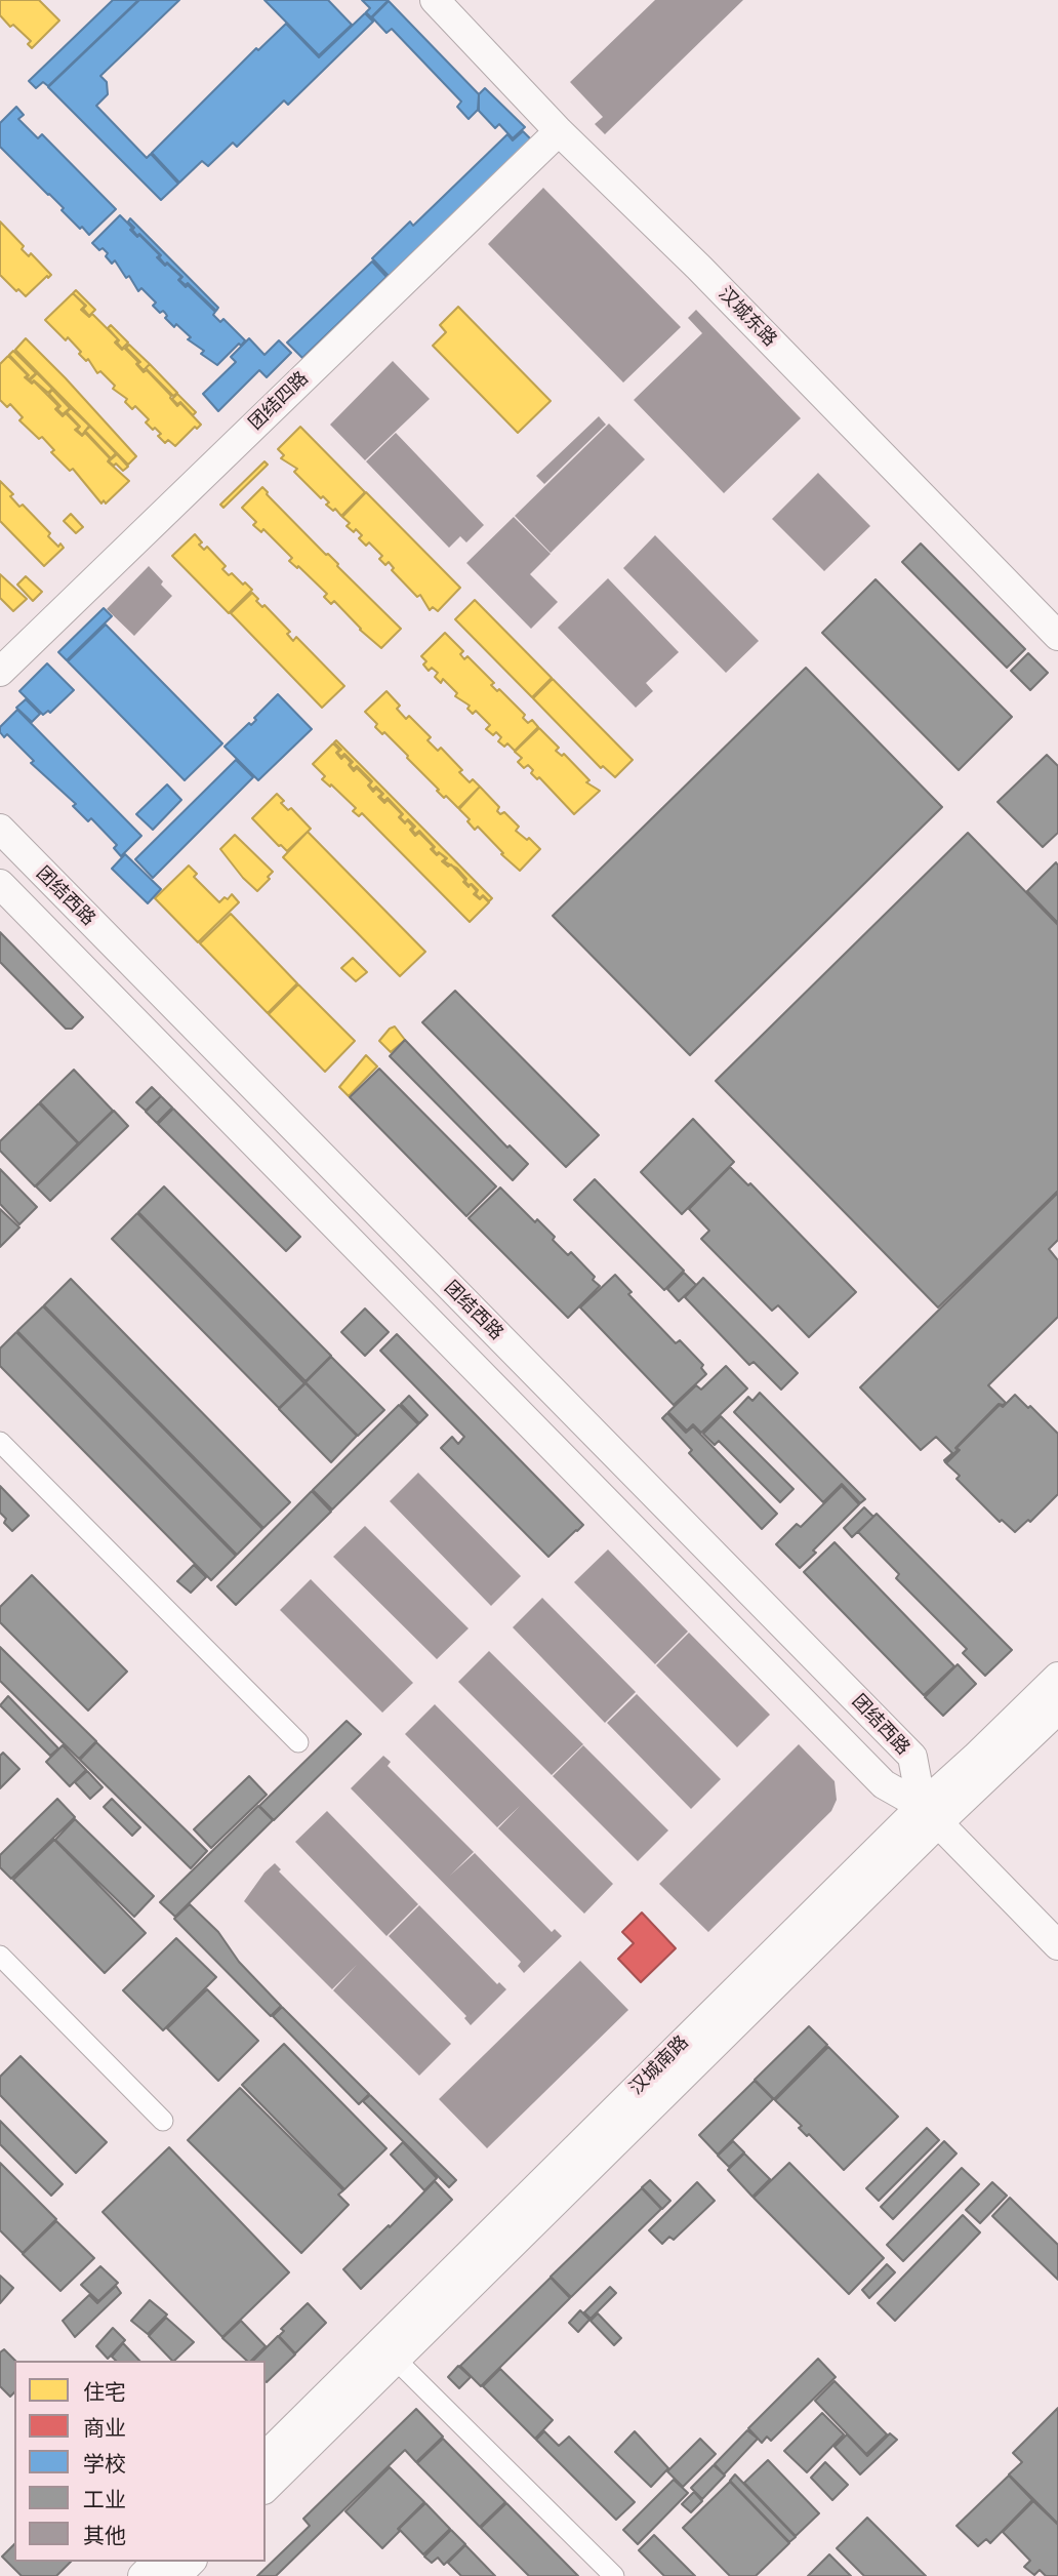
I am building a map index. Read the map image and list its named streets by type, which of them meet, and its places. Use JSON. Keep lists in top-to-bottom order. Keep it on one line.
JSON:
{"streets":{"street":["汉城东路","团结四路","团结西路","汉城南路"]},"crossings":[["汉城东路","团结四路"],["团结西路","汉城南路"]],"legend":["住宅","商业","学校","工业","其他"]}
